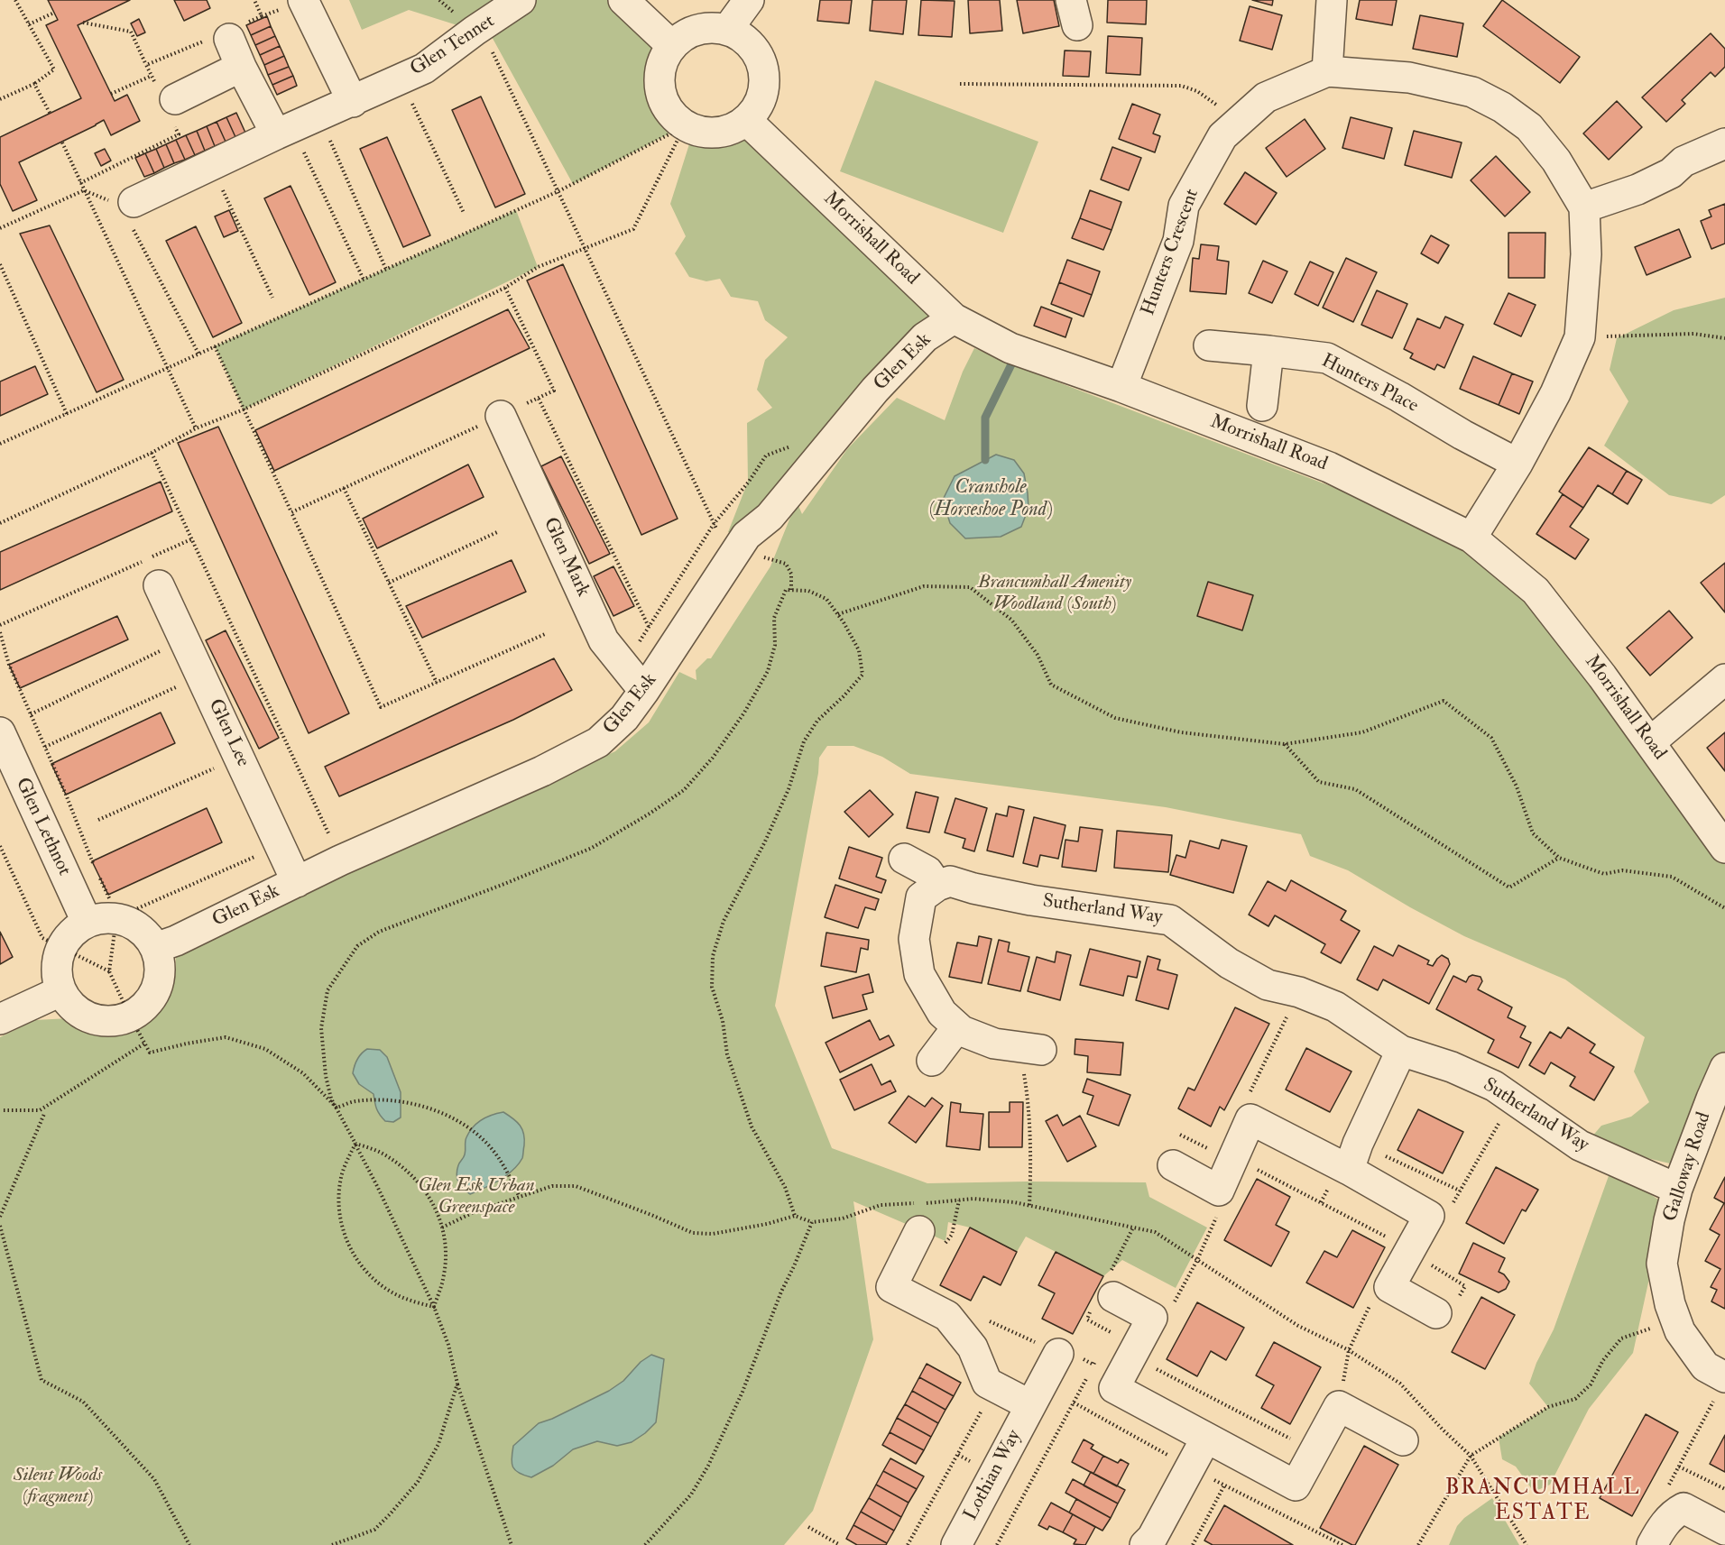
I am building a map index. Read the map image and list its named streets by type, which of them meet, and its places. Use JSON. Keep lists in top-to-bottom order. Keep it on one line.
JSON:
{"streets":{"street":["Glen Tennet","Morrishall Road","Hunters Crescent","Glen Esk","Hunters Place","Glen Mark","Glen Lee","Glen Lethnot","Sutherland Way","Galloway Road","Lothian Way"]},"crossings":[["Morrishall Road","Hunters Crescent"],["Morrishall Road","Glen Esk"],["Hunters Crescent","Hunters Place"],["Glen Esk","Glen Mark"],["Glen Esk","Glen Lee"],["Sutherland Way","Galloway Road"]],"districts":["BRANCUMHALL ESTATE"],"water":["Cranshole (Horseshoe Pond)"],"parks":["Brancumhall Amenity Woodland (South)","Glen Esk Urban Greenspace","Silent Woods (fragment)"]}
